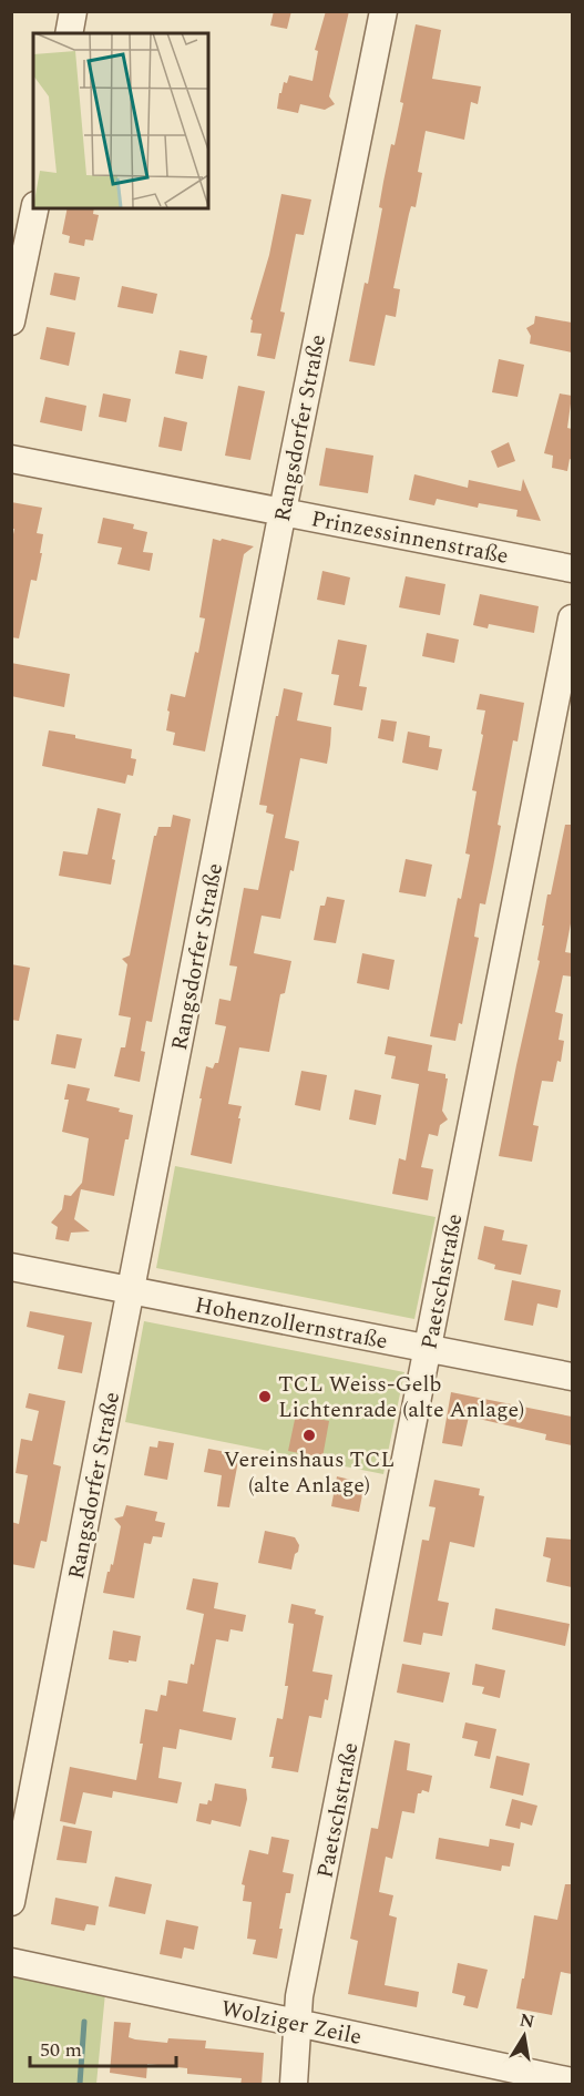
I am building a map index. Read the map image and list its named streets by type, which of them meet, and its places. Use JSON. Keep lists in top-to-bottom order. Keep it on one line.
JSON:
{"streets":{"street":["Rangsdorfer Straße","Prinzessinnenstraße","Paetschstraße","Hohenzollernstraße","Wolziger Zeile"]},"crossings":[["Rangsdorfer Straße","Prinzessinnenstraße"],["Rangsdorfer Straße","Hohenzollernstraße"],["Paetschstraße","Hohenzollernstraße"],["Paetschstraße","Wolziger Zeile"]],"places":["TCL Weiss-Gelb Lichtenrade (alte Anlage)","Vereinshaus TCL (alte Anlage)"],"scale_bar":"50 m","north":"top"}
